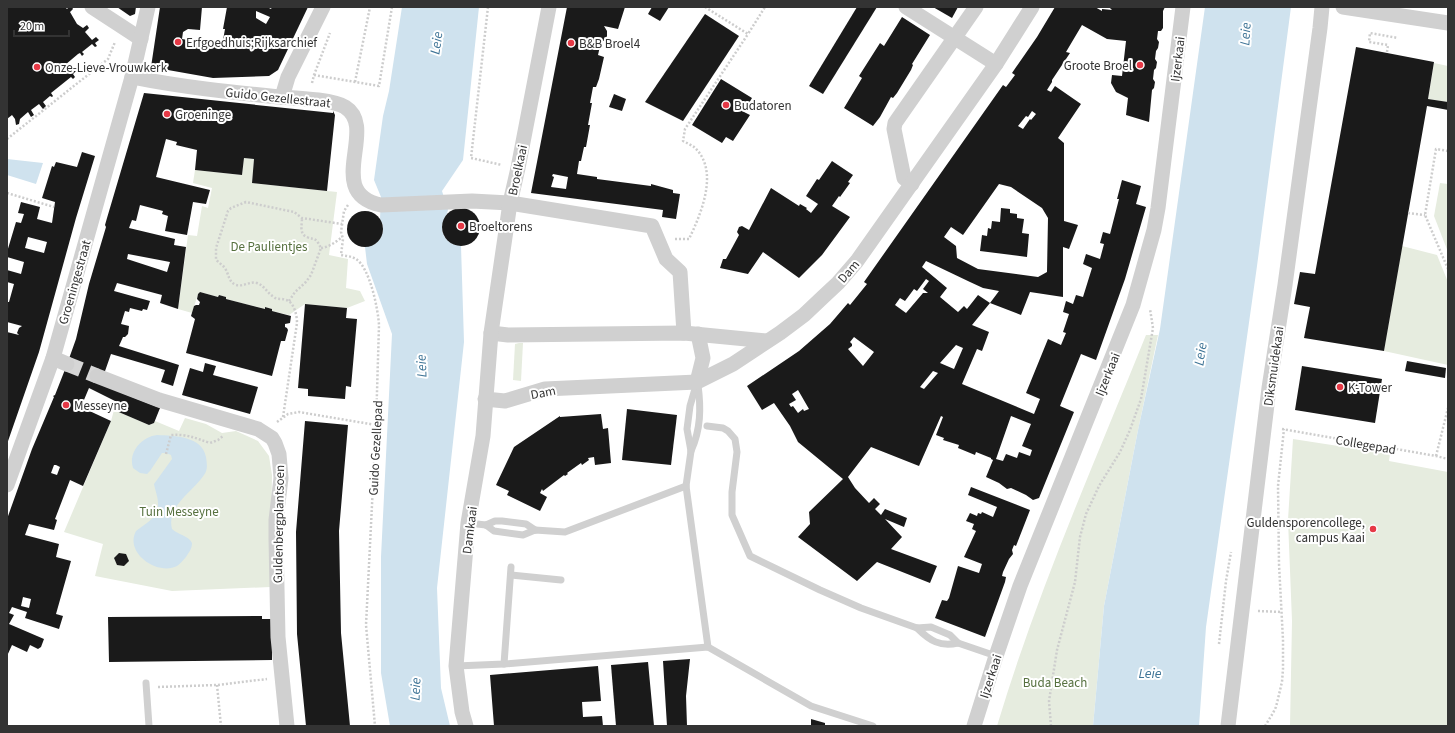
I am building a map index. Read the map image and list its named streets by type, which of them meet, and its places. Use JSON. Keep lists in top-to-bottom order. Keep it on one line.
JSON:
{"streets":{"street":["Ijzerkaai","Guido Gezellestraat","Broelkaai","Dam","Groeningestraat","Diksmuidekaai","Guldenbergplantsoen","Damkaai"],"path":["Collegepad","Guido Gezellepad"]},"crossings":[["Guido Gezellestraat","Groeningestraat"],["Guido Gezellestraat","Guido Gezellepad"],["Broelkaai","Damkaai"],["Dam","Damkaai"]],"water":["Leie"],"parks":["De Paulientjes","Tuin Messeyne","Buda Beach"],"places":["Erfgoedhuis;Rijksarchief","B&B Broel4","Groote Broel","Onze-Lieve-Vrouwkerk","Budatoren","Groeninge","Broeltorens","K-Tower","Messeyne","Guldensporencollege, campus Kaai"],"scale_bar":"20 m"}
